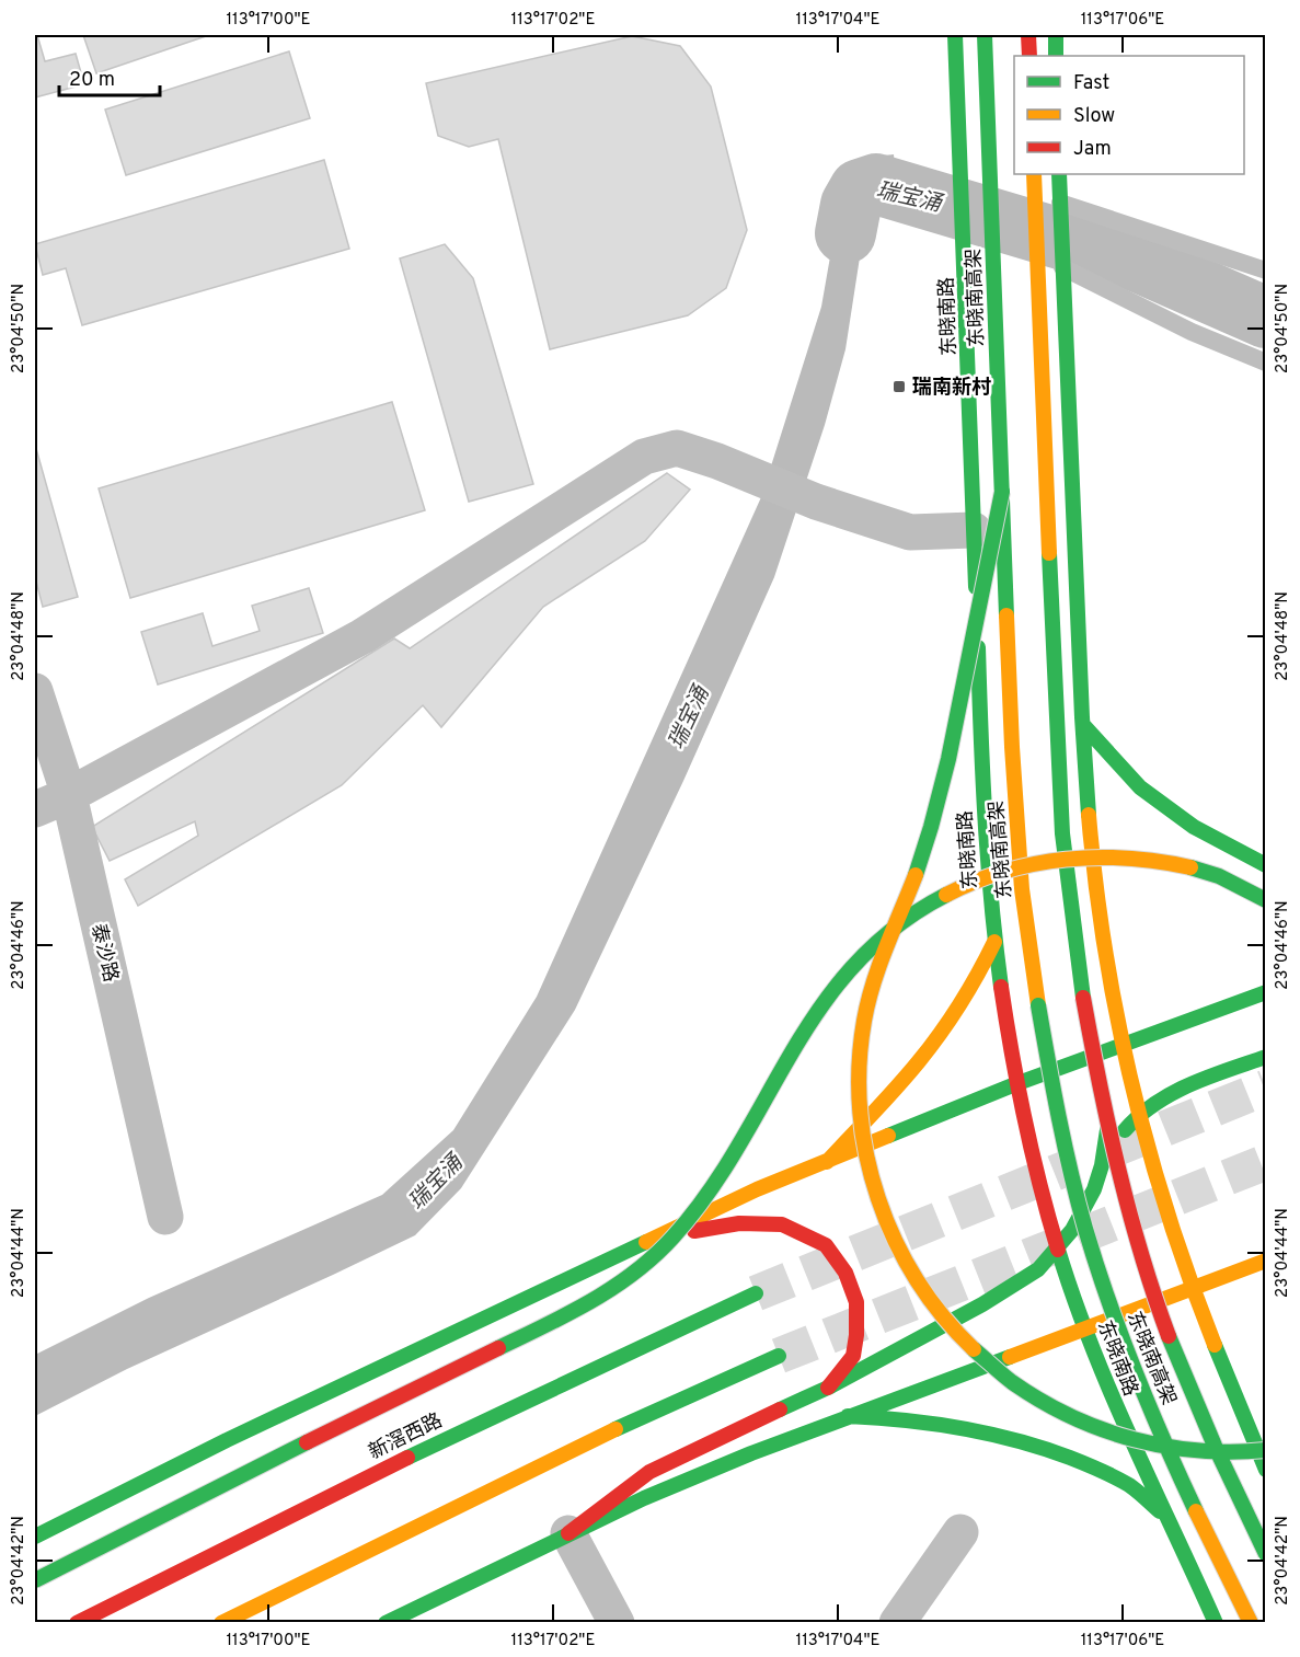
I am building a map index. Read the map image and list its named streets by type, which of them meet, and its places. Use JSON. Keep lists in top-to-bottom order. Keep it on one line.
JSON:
{"streets":{"main road":["东晓南高架","东晓南路","新滘西路"],"street":["泰沙路"]},"water":["瑞宝涌"],"places":{"transit":["瑞南新村"]},"legend":["Fast","Slow","Jam"],"scale_bar":"20 m","coordinates":["113°17'00\"E","113°17'02\"E","113°17'04\"E","113°17'06\"E","23°04'50\"N","23°04'48\"N","23°04'46\"N","23°04'44\"N","23°04'42\"N"]}
